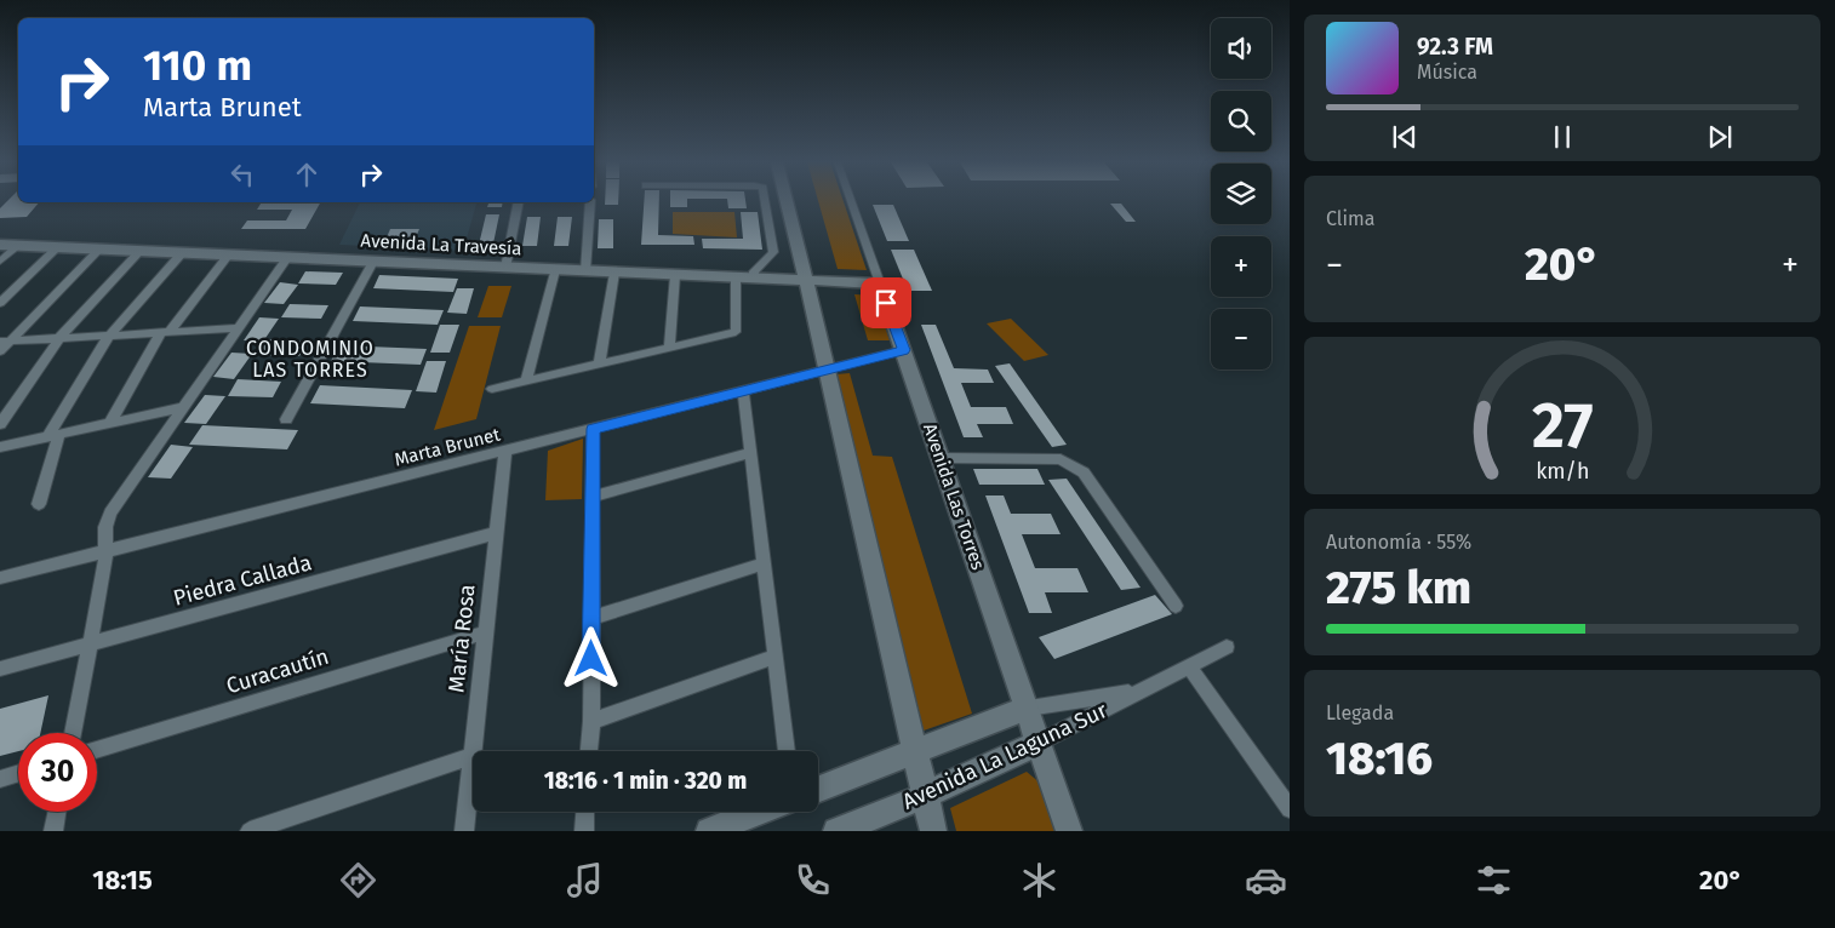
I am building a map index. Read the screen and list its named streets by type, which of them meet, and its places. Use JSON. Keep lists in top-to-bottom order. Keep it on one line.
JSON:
{"streets":{"street":["Avenida La Travesía","Marta Brunet","Avenida Las Torres","Piedra Callada","María Rosa","Curacautín","Avenida La Laguna Sur"]},"crossings":[["Avenida La Travesía","Avenida Las Torres"],["Marta Brunet","Avenida Las Torres"],["Marta Brunet","María Rosa"],["Avenida Las Torres","Avenida La Laguna Sur"],["Piedra Callada","María Rosa"],["María Rosa","Curacautín"]],"districts":["CONDOMINIO LAS TORRES"],"page":{"map_buttons":["+","−"],"turn":["110 m","Marta Brunet"],"song":["92.3 FM","Música"],"tile":["Clima",["Autonomía · 55%","275 km"],["Llegada","18:16"]],"heat":["−","20°","+"],"limit":"30","trip":"18:16 · 1 min · 320 m","tabs":["18:15","20°"],"gauge":["27","km/h"]}}
